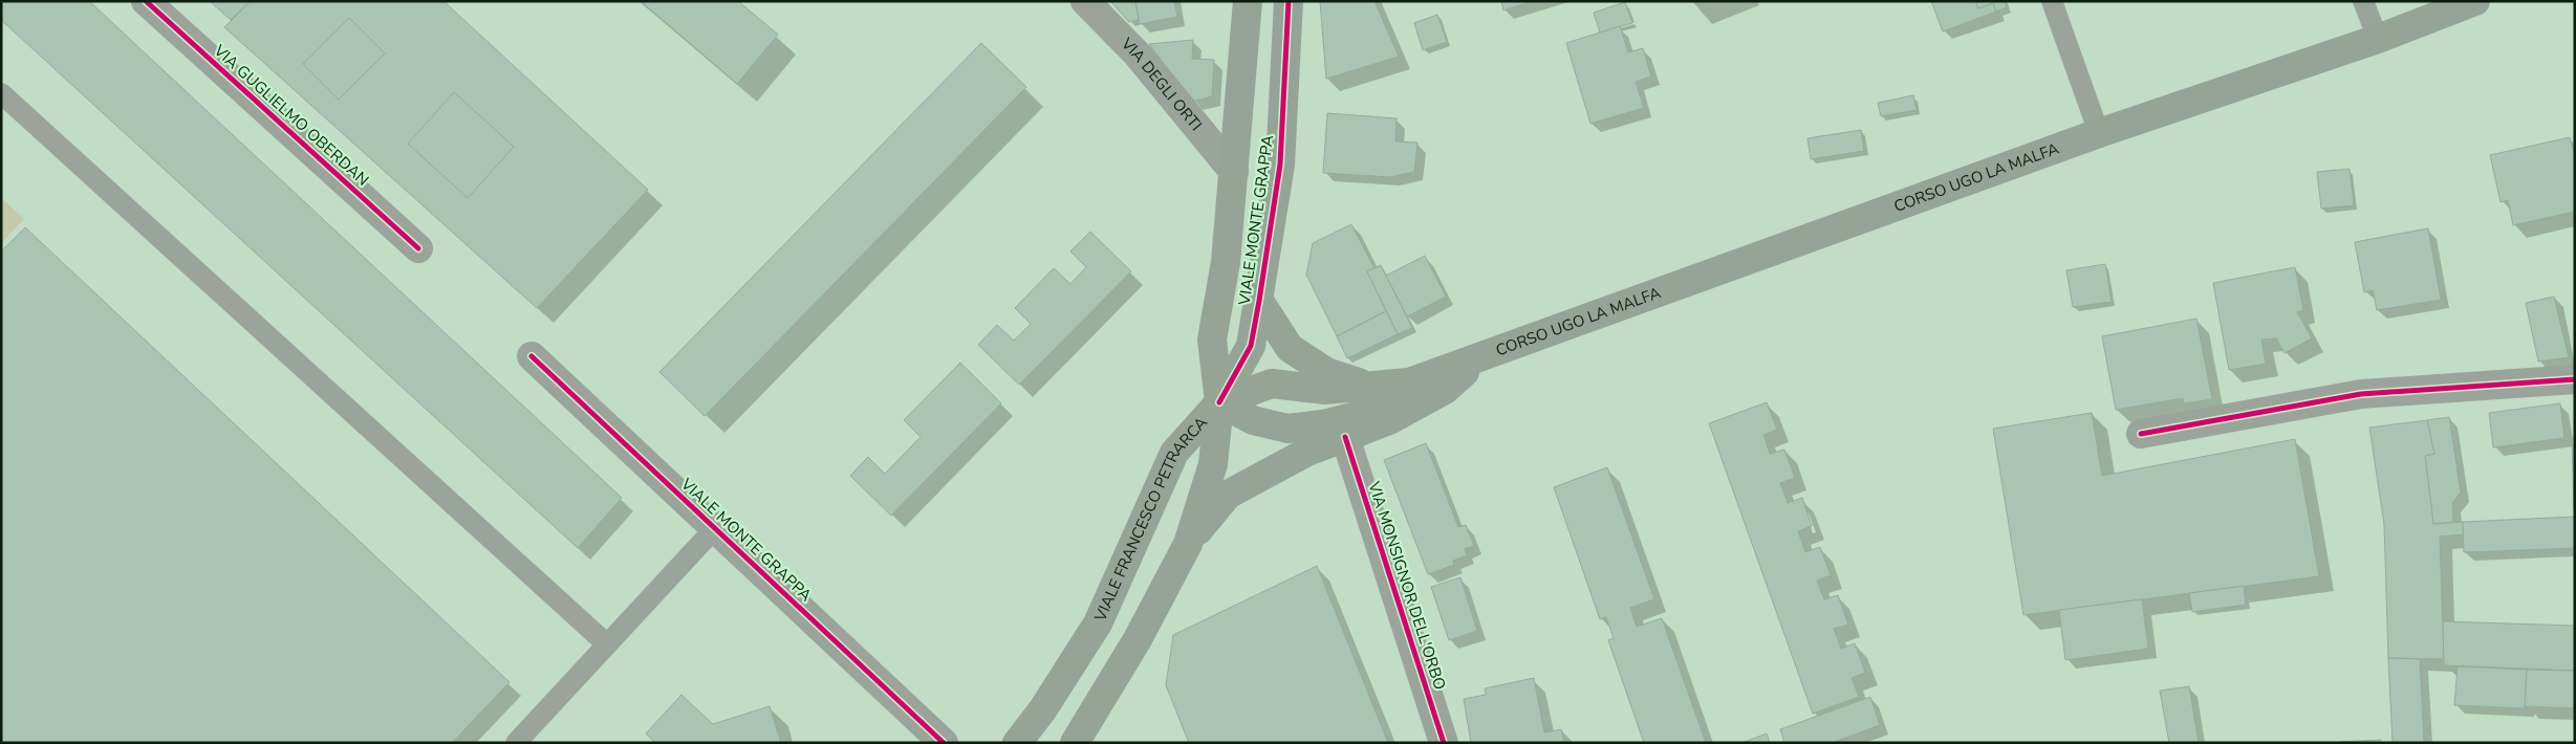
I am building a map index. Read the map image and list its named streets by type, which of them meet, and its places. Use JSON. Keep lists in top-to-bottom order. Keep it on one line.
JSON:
{"streets":{"main road":["CORSO UGO LA MALFA","VIALE MONTE GRAPPA","VIALE FRANCESCO PETRARCA"],"street":["VIA DEGLI ORTI","VIA GUGLIELMO OBERDAN","VIA MONSIGNOR DELL'ORBO"]},"crossings":[["VIA DEGLI ORTI","VIALE MONTE GRAPPA"],["CORSO UGO LA MALFA","VIALE MONTE GRAPPA"],["CORSO UGO LA MALFA","VIALE FRANCESCO PETRARCA"],["CORSO UGO LA MALFA","VIA MONSIGNOR DELL'ORBO"],["VIALE MONTE GRAPPA","VIALE FRANCESCO PETRARCA"]]}
